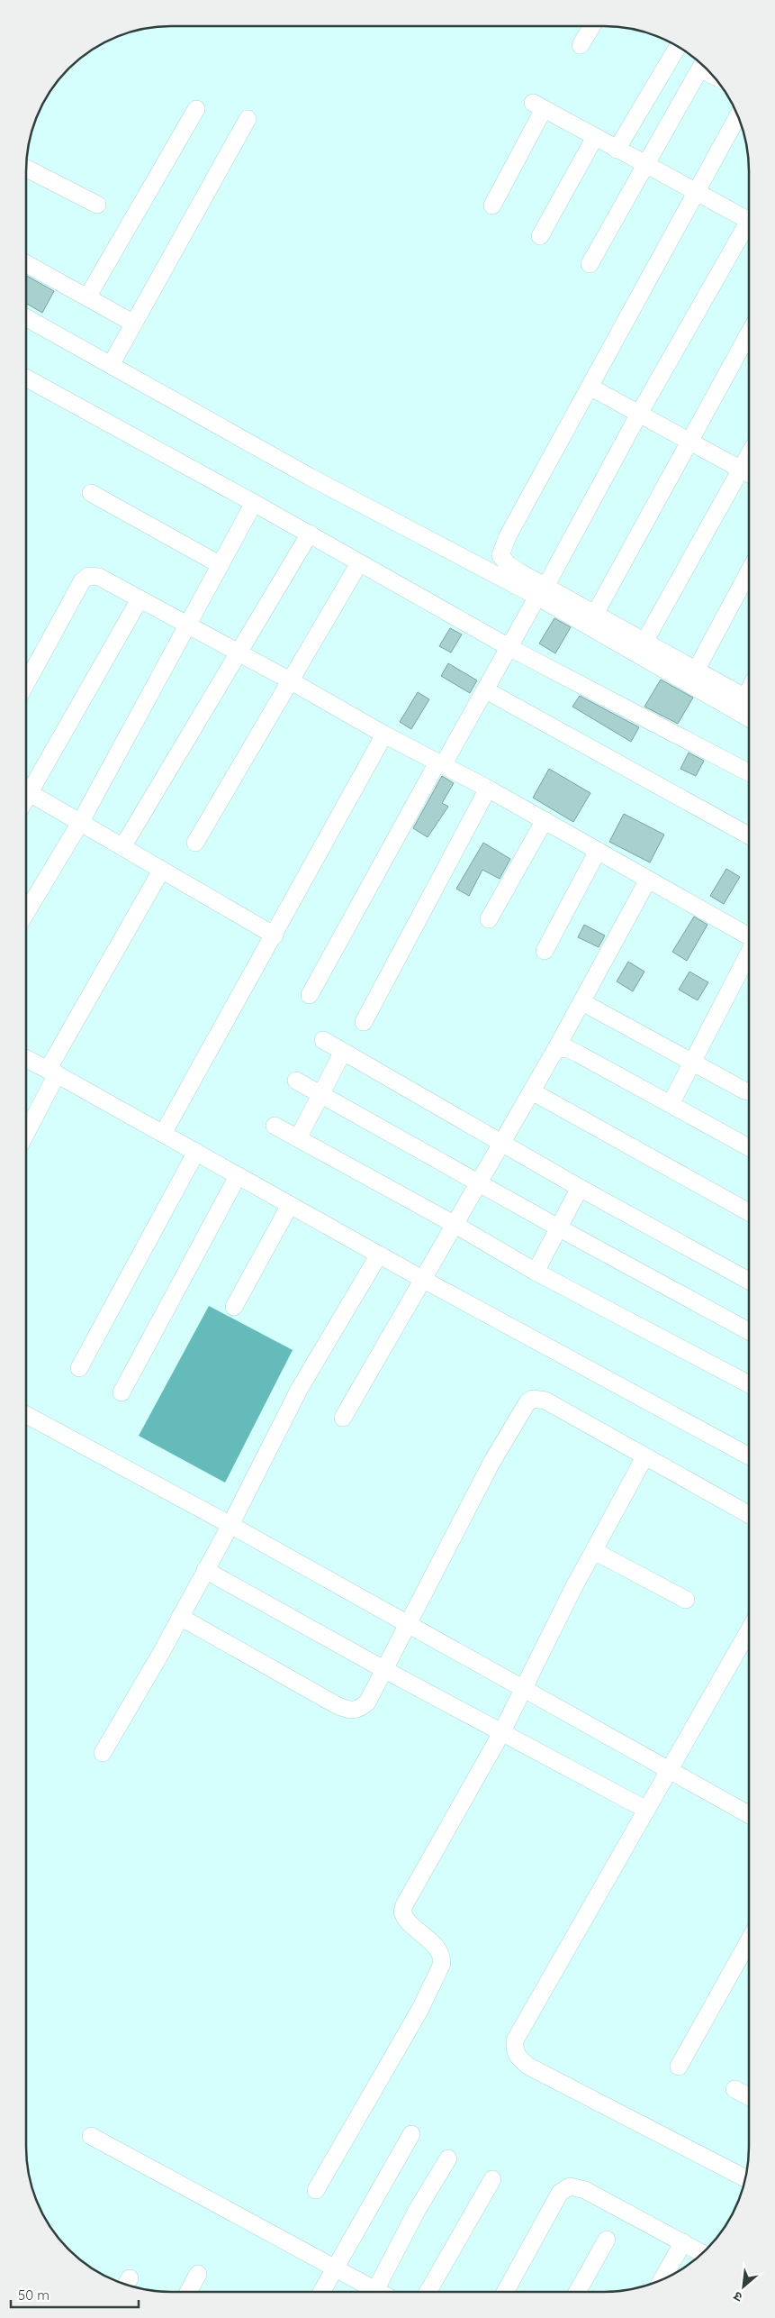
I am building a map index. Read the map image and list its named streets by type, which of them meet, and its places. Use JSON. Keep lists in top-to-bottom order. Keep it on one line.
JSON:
{"scale_bar":"50 m","north":"bottom left"}
